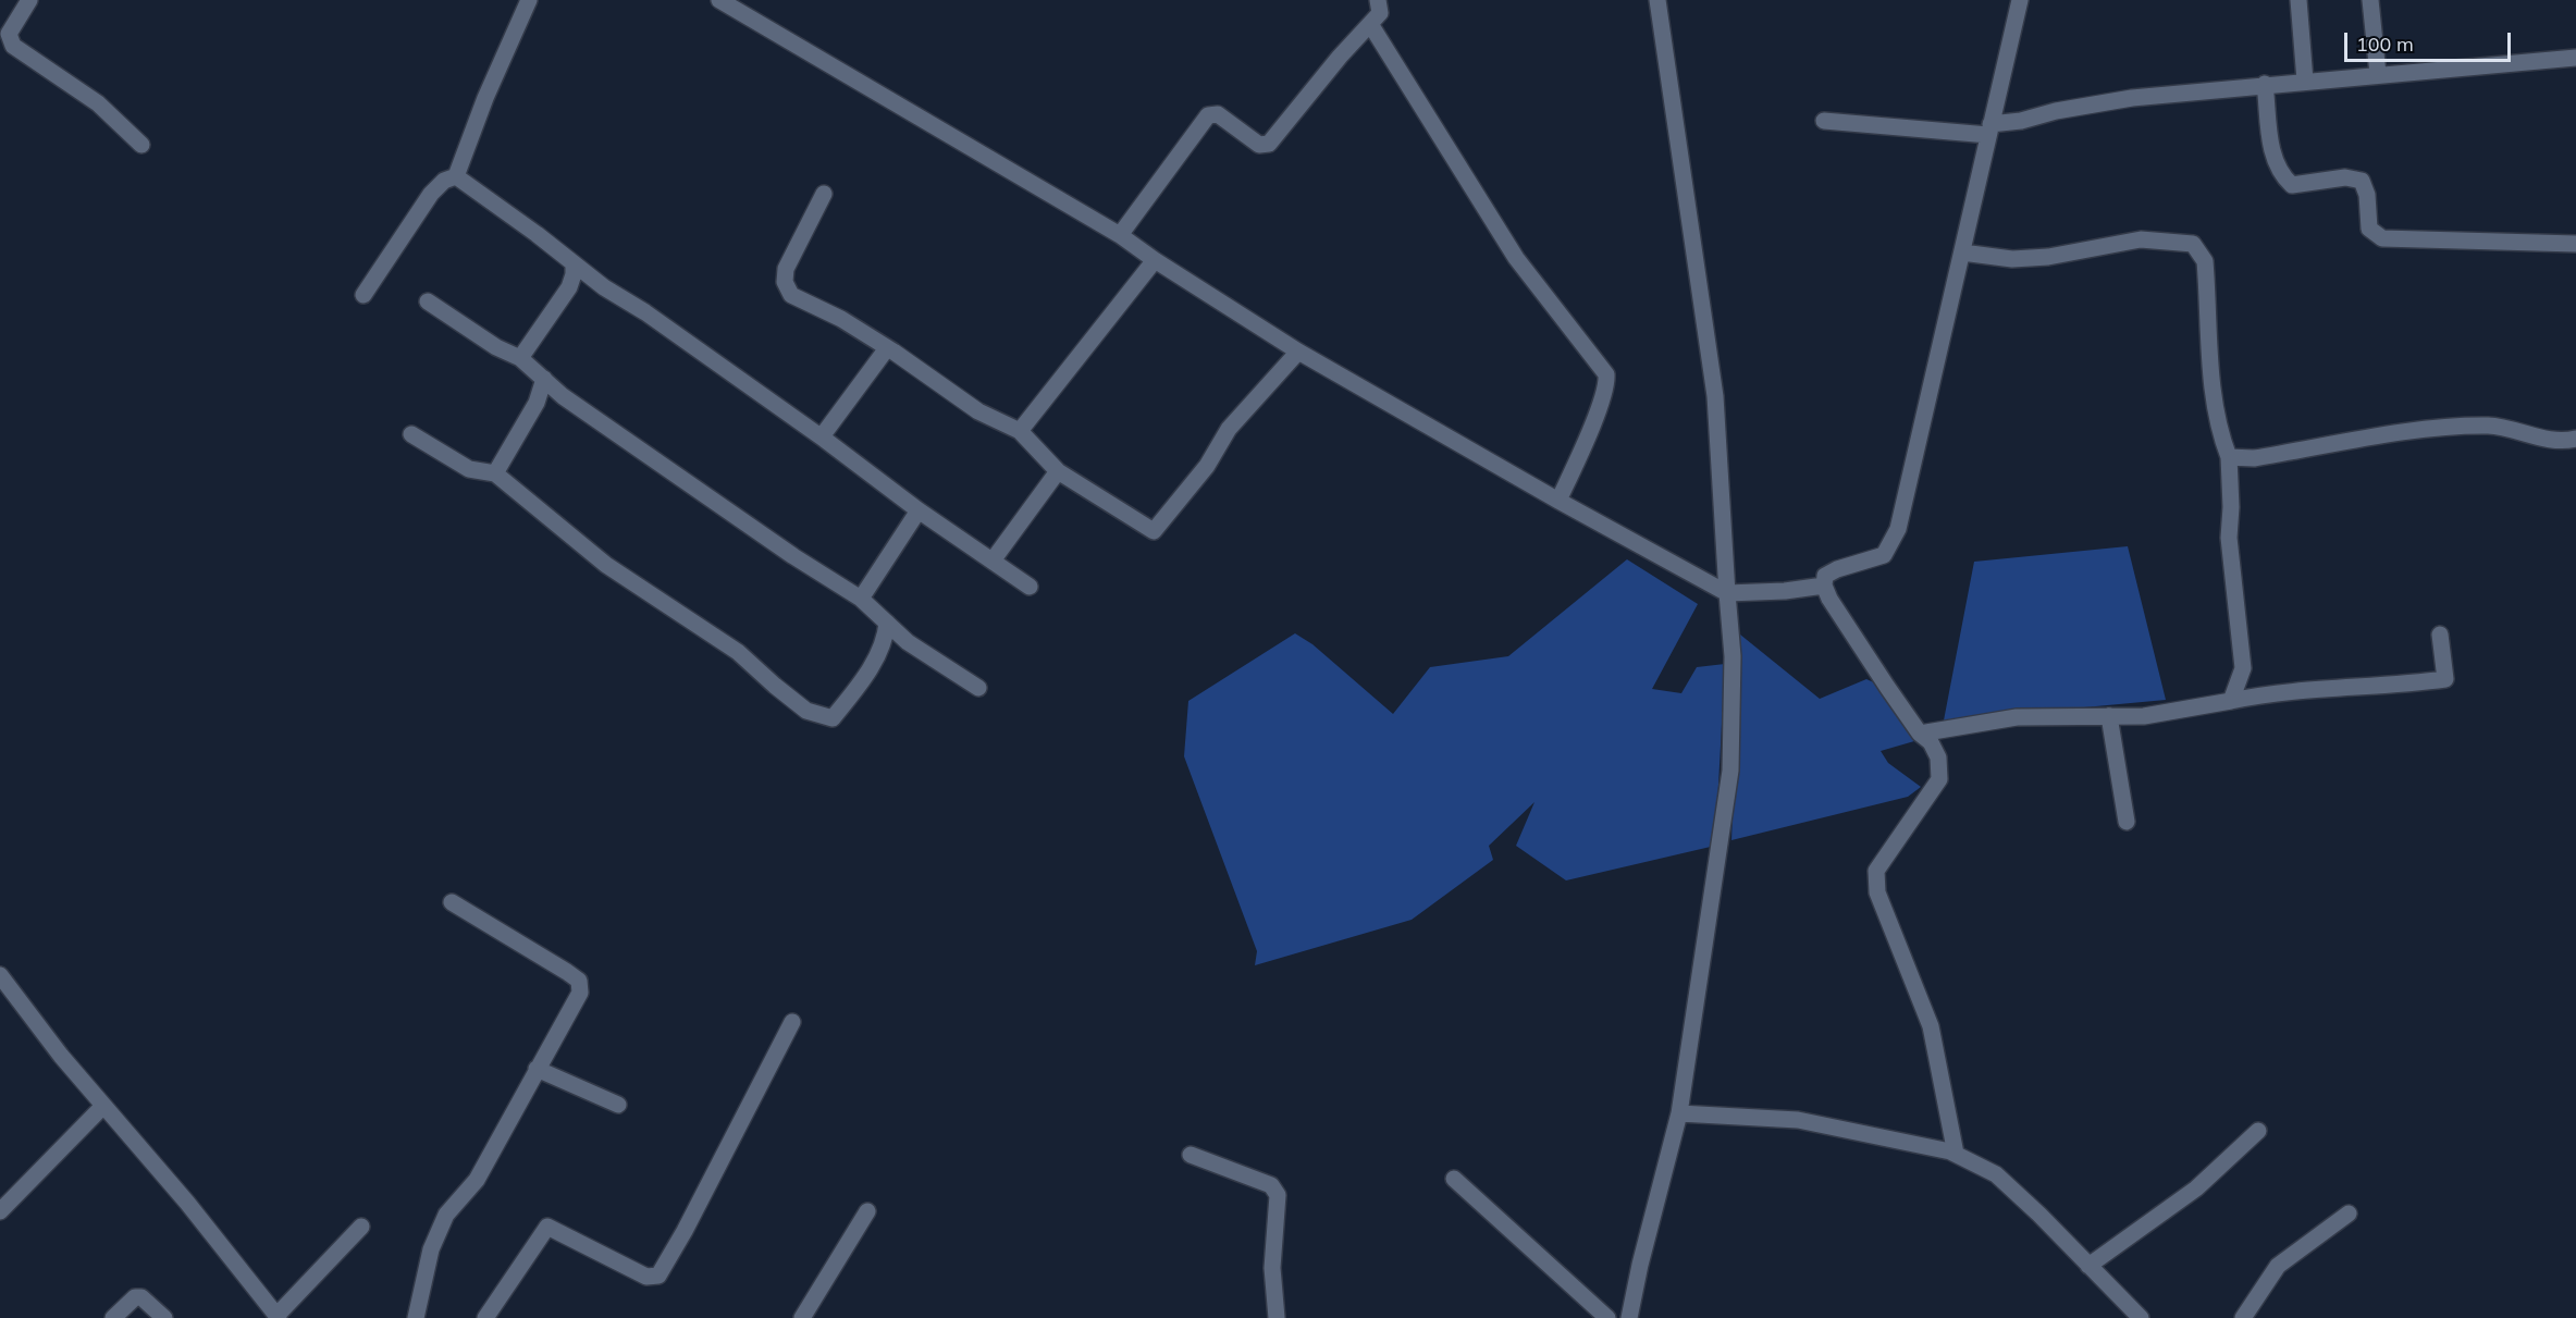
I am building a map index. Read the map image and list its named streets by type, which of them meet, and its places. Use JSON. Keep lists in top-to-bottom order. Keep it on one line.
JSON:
{"scale_bar":"100 m"}
